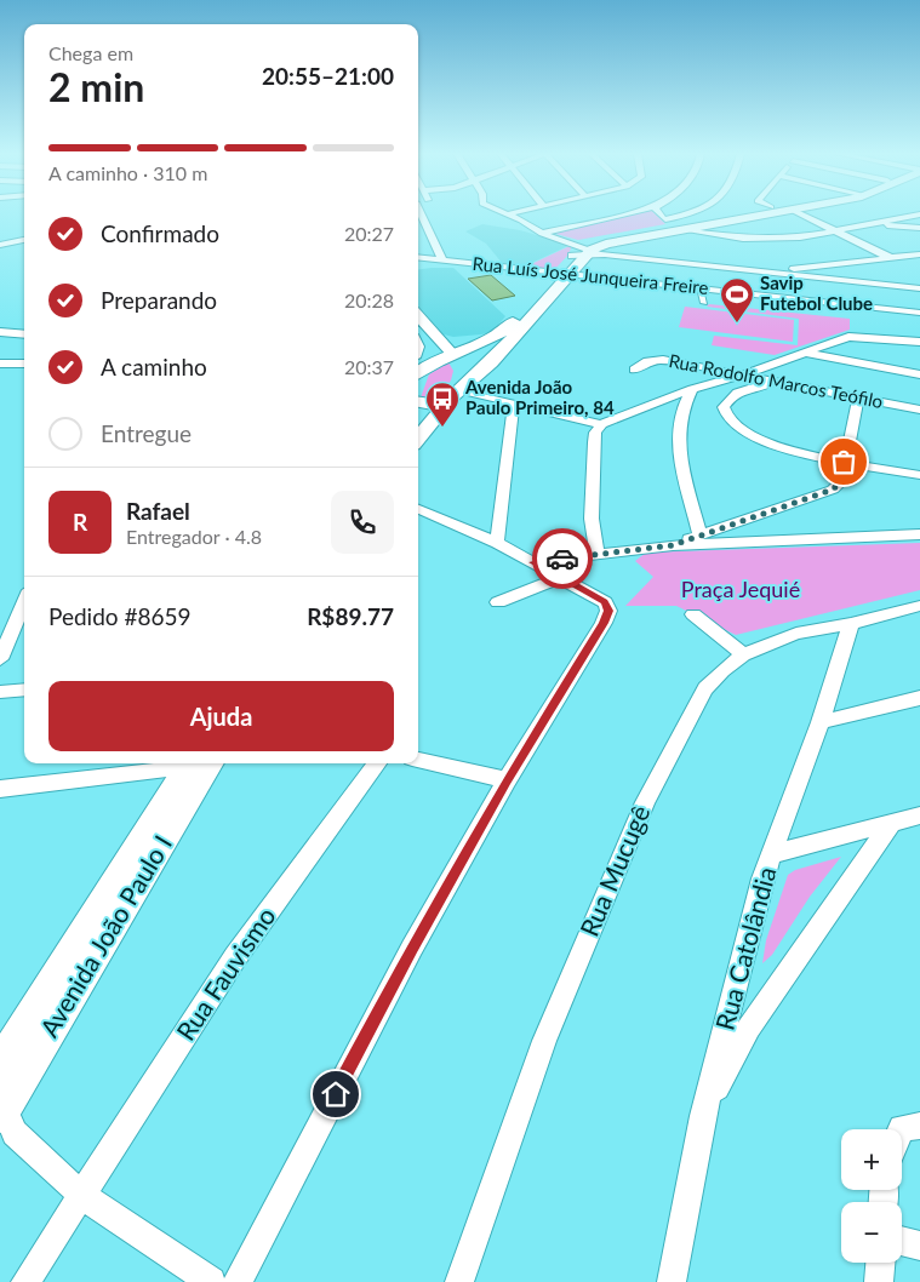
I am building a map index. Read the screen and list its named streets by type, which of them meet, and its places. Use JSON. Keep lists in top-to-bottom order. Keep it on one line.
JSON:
{"streets":{"main road":["Avenida João Paulo I"],"street":["Rua Luís José Junqueira Freire","Rua Rodolfo Marcos Teófilo","Rua Mucugê","Rua Catolândia","Rua Fauvismo"]},"crossings":[["Rua Mucugê","Rua Catolândia"]],"parks":["Praça Jequié"],"places":{"sports":["Savip Futebol Clube"],"bus stop":["Avenida João Paulo Primeiro, 84"]},"page":{"heading":["2 min","Chega em","20:55–21:00"],"panel":["Rafael","Entregador · 4.8","Pedido #8659","R$89.77"],"bar":"A caminho · 310 m","list":[["Confirmado","20:27"],["Preparando","20:28"],["A caminho","20:37"],"Entregue"],"round":"R","buttons":"Ajuda","map_buttons":["+","−"]}}
